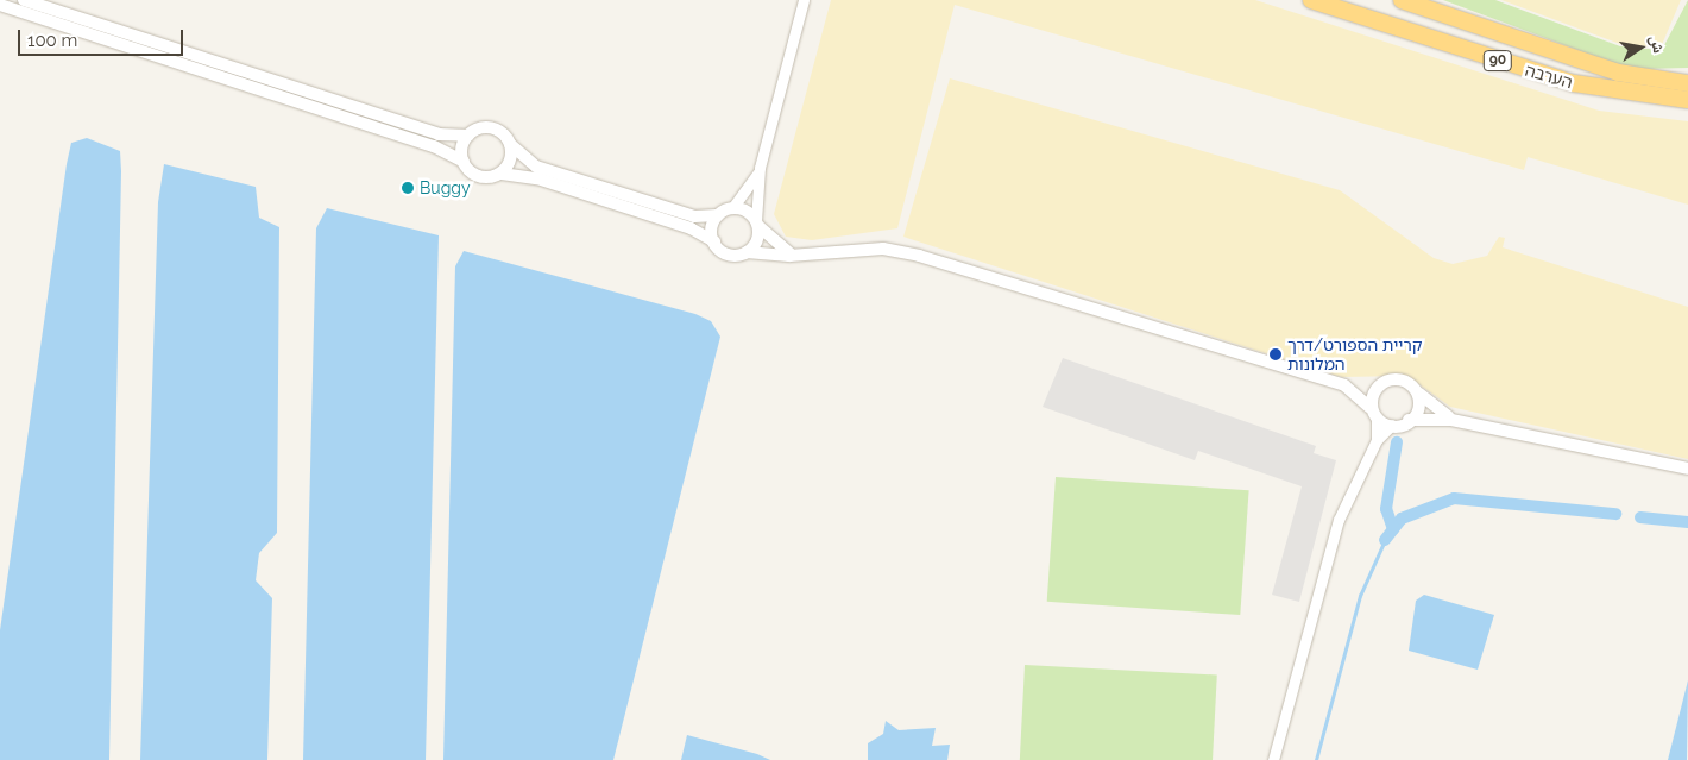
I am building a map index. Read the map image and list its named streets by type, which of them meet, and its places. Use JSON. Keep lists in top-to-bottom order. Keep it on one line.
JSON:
{"streets":{"highway":["90","הערבה"]},"places":["Buggy","קריית הספורט/דרך המלונות"],"scale_bar":"100 m","north":"right"}
